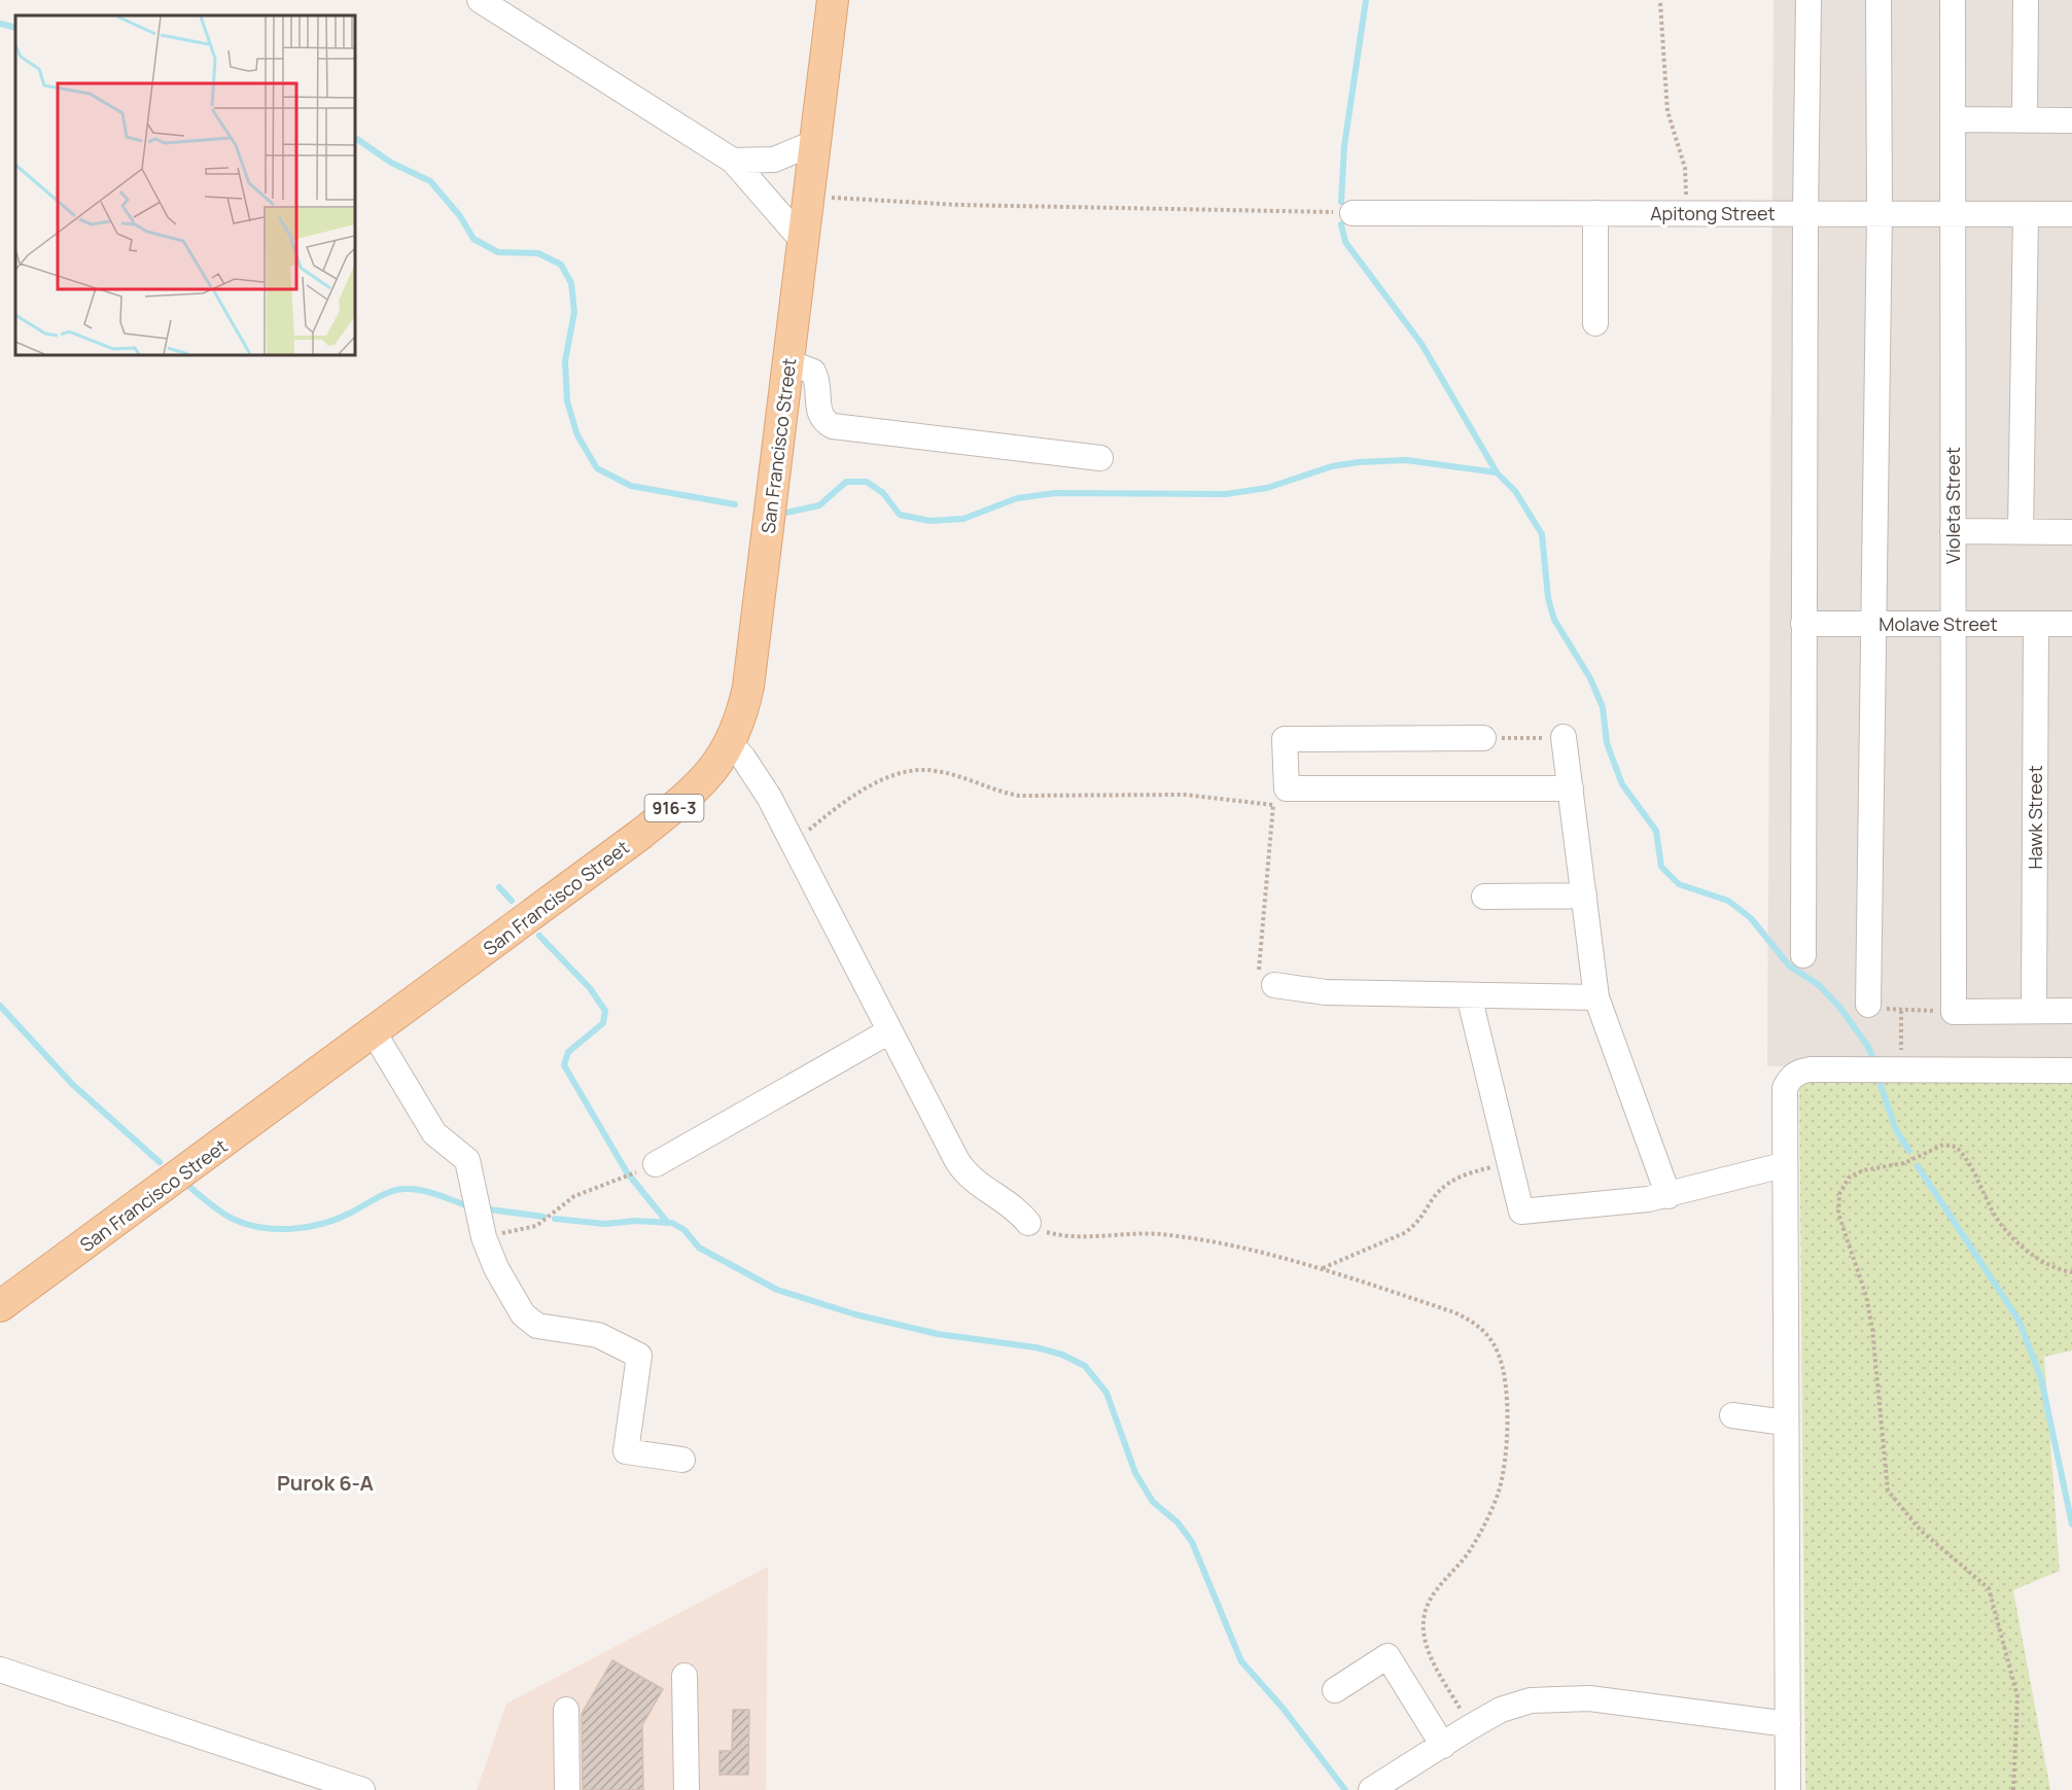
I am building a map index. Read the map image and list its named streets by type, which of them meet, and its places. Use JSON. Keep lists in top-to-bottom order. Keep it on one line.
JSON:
{"streets":{"main road":["San Francisco Street","916-3"],"street":["Apitong Street","Violeta Street","Molave Street","Hawk Street"]},"crossings":[["Apitong Street","Violeta Street"],["Violeta Street","Molave Street"],["Molave Street","Hawk Street"]],"districts":["Purok 6-A"]}
